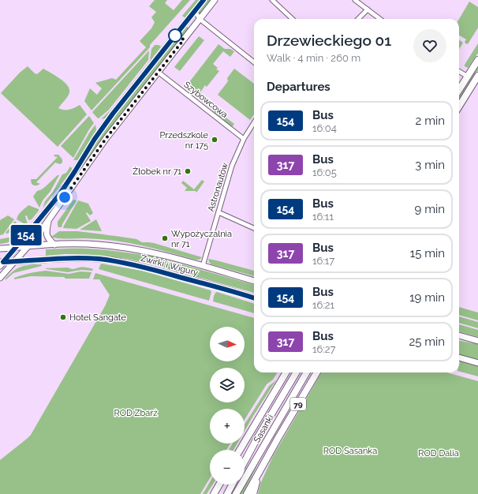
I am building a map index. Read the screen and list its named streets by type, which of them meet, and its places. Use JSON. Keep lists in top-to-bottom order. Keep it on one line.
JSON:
{"streets":{"main road":["79","Sasanki"],"street":["Szybowcowa","Astronautów","Żwirki i Wigury"]},"crossings":[["Szybowcowa","Astronautów"],["Astronautów","Żwirki i Wigury"]],"parks":["ROD Zbarż","ROD Sasanka","ROD Dalia"],"places":["Przedszkole nr 175","Żłobek nr 71","Wypożyczalnia nr 71","Hotel Sangate"],"lines":["bus line 154"],"north":"right","page":{"on_map":"154","heading":[["Drzewieckiego 01","Walk · 4 min · 260 m"],"Departures"],"list":[{"mark":"154","name":"Bus","note":"16:04","value":"2 min"},{"mark":"317","name":"Bus","note":"16:05","value":"3 min"},{"mark":"154","name":"Bus","note":"16:11","value":"9 min"},{"mark":"317","name":"Bus","note":"16:17","value":"15 min"},{"mark":"154","name":"Bus","note":"16:21","value":"19 min"},{"mark":"317","name":"Bus","note":"16:27","value":"25 min"}],"map_buttons":["+","−"]}}
